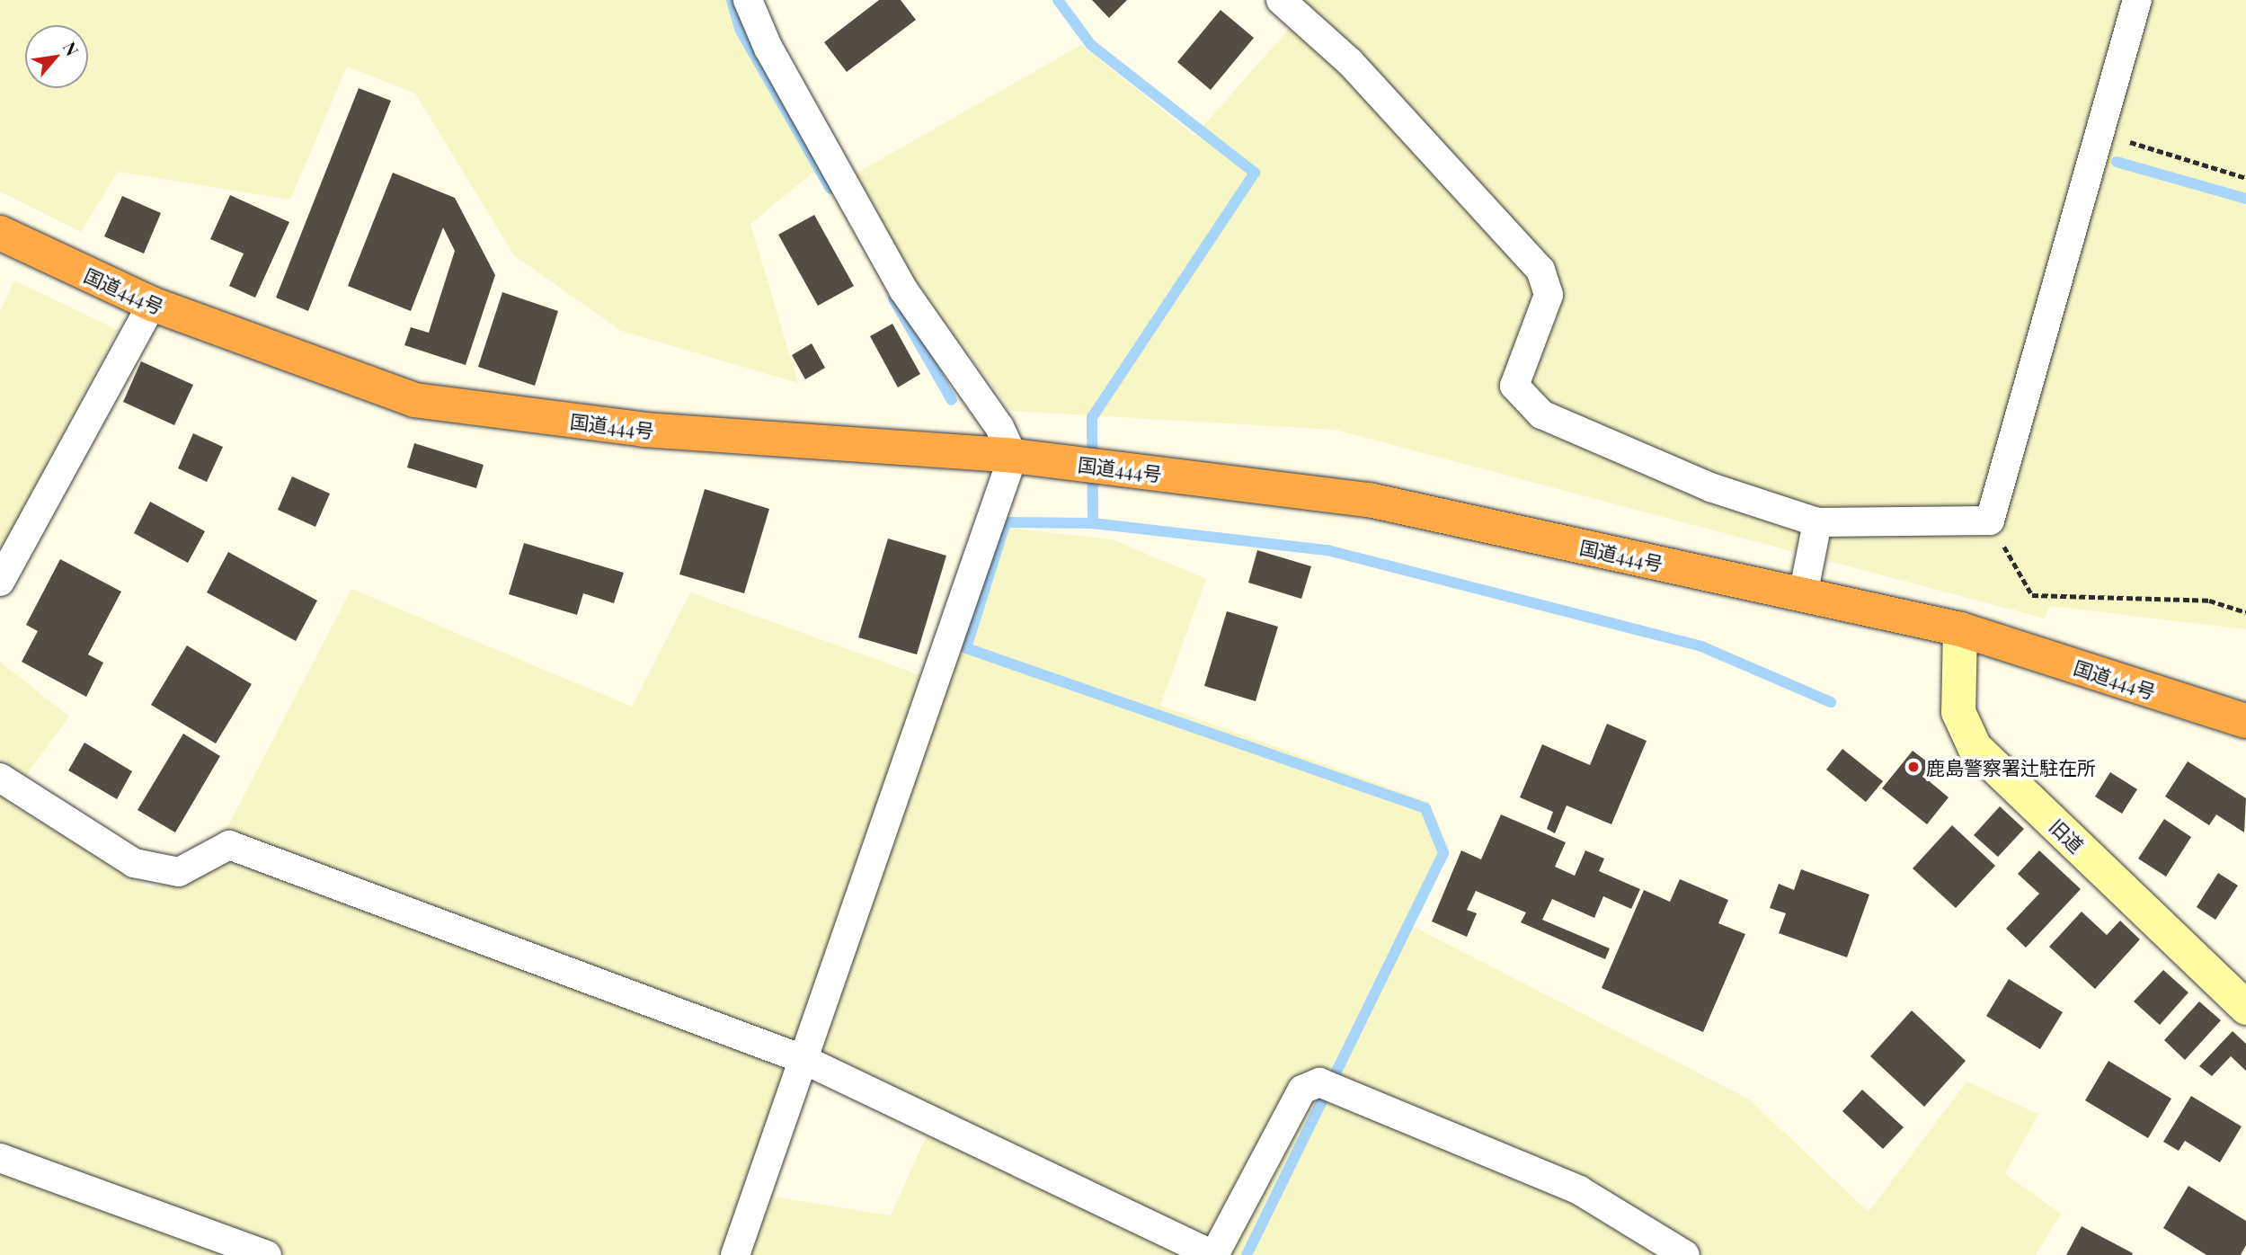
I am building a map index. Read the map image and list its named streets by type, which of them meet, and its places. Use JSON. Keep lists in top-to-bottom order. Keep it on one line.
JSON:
{"streets":{"highway":["国道444号"],"street":["旧道"]},"crossings":[["国道444号","旧道"]],"places":["鹿島警察署辻駐在所"],"north":"top right"}
